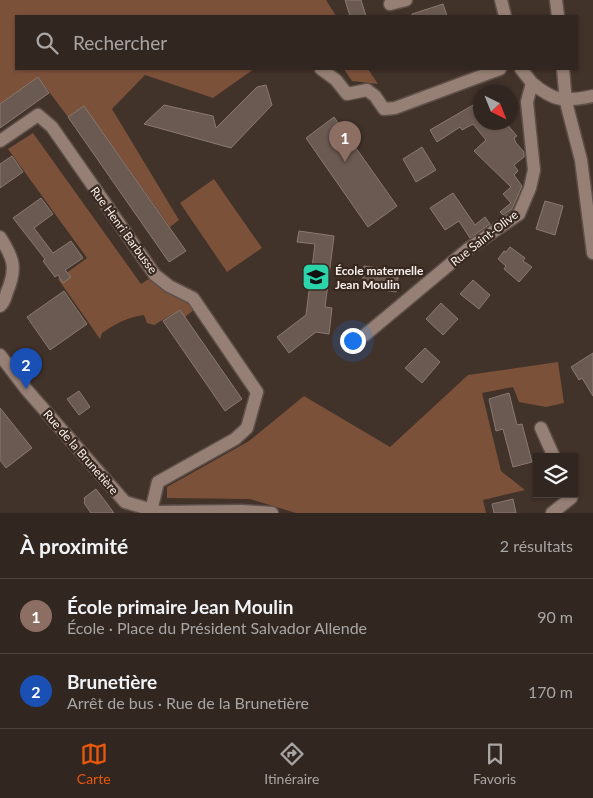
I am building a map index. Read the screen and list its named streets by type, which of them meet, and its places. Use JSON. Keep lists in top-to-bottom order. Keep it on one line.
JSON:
{"streets":{"street":["Rue Henri Barbusse","Rue Saint-Olive","Rue de la Brunetière"]},"crossings":[["Rue Henri Barbusse","Rue de la Brunetière"]],"places":{"school or university":["École maternelle Jean Moulin"]},"north":"bottom right","page":{"search":"Rechercher","pins":["1","2"],"heading":["À proximité","2 résultats"],"list":[{"mark":"1","name":"École primaire Jean Moulin","note":"École · Place du Président Salvador Allende","value":"90 m"},{"mark":"2","name":"Brunetière","note":"Arrêt de bus · Rue de la Brunetière","value":"170 m"}],"nav":["Carte","Itinéraire","Favoris"]}}
